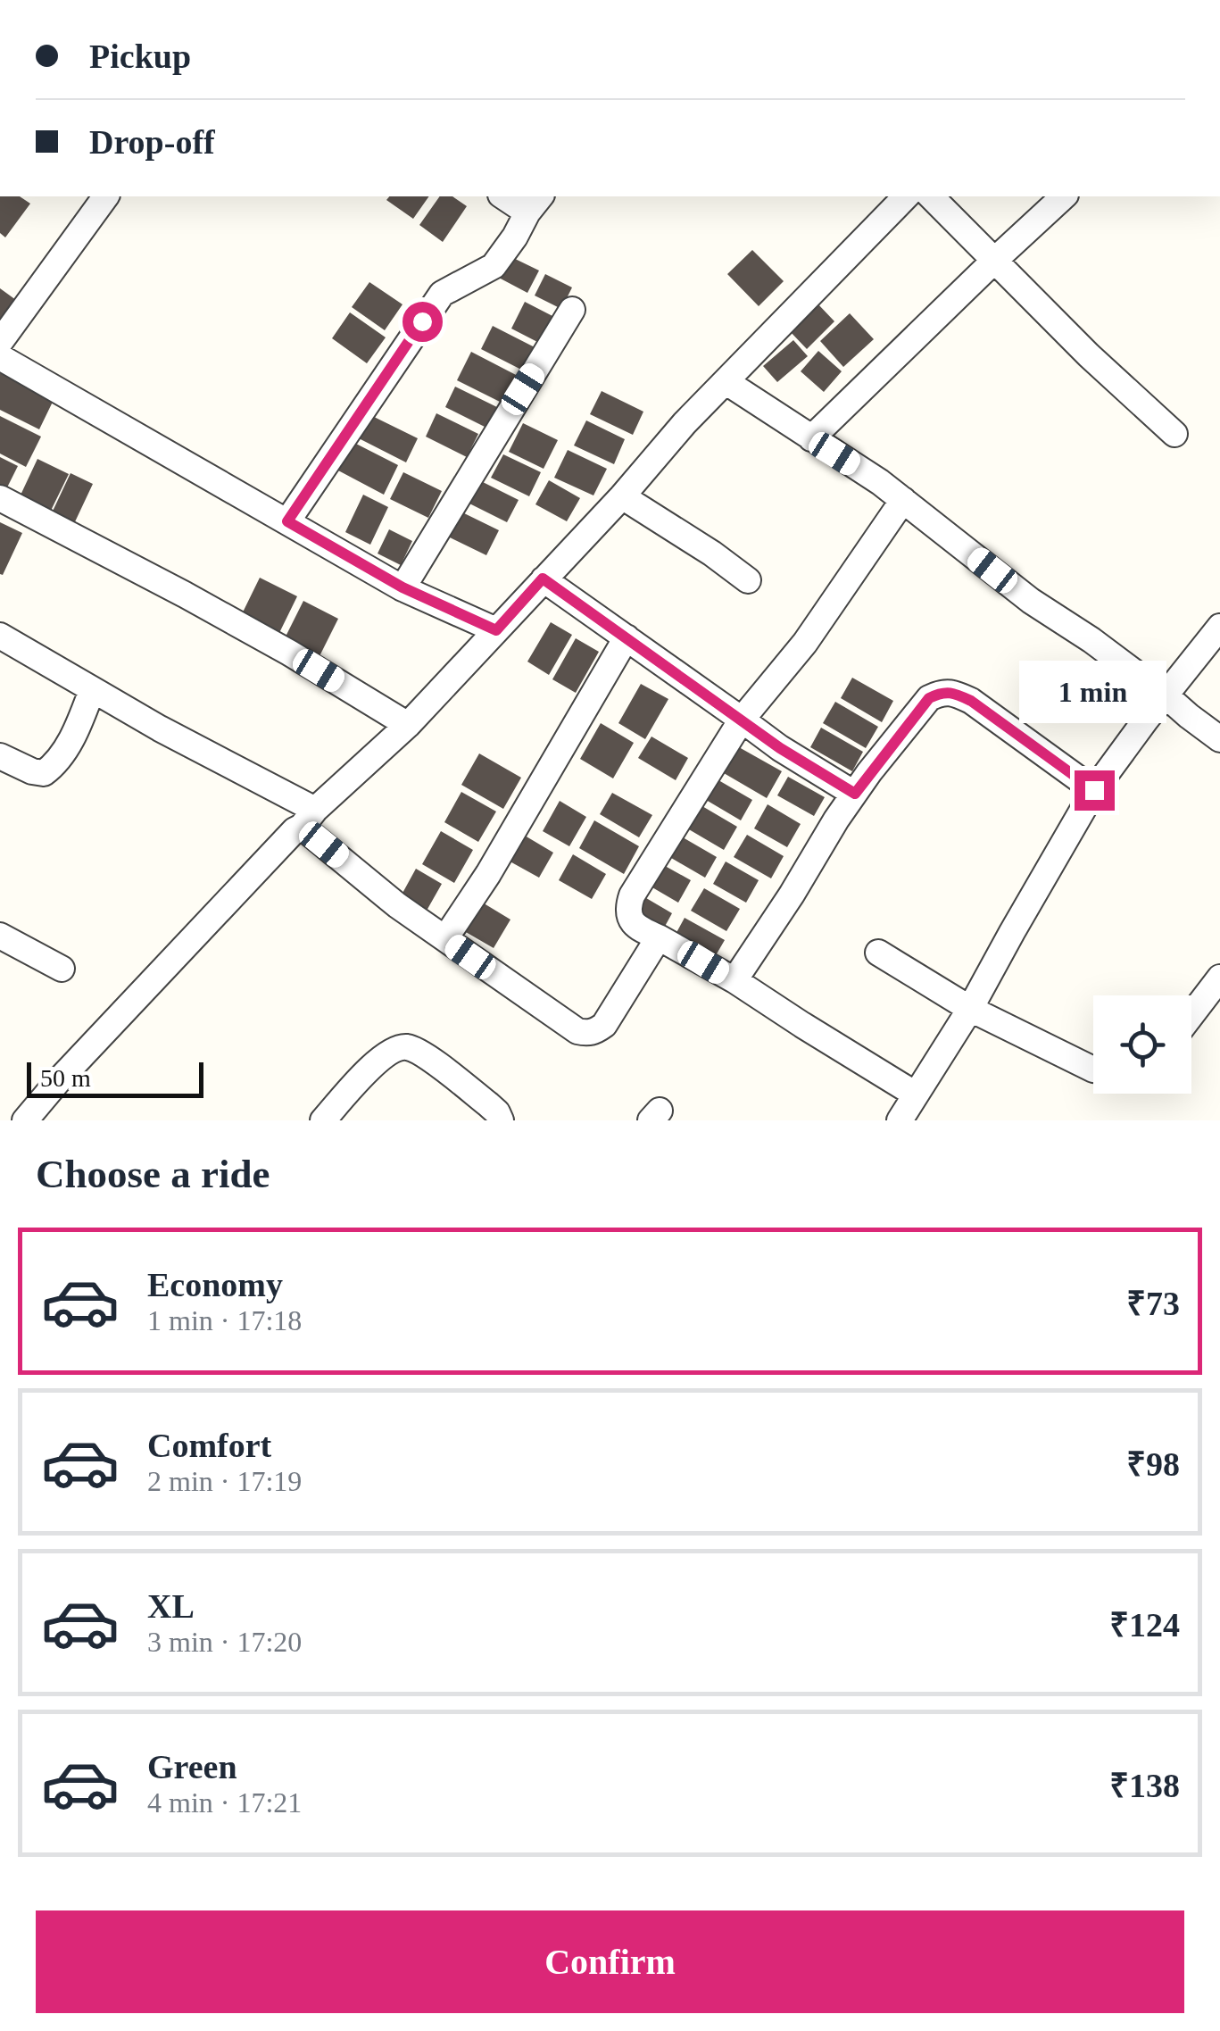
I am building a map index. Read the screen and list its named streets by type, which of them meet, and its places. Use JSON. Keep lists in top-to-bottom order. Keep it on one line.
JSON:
{"scale_bar":"50 m","page":{"banner":["Pickup","Drop-off"],"bubble":"1 min","scale":"50 m","heading":"Choose a ride","list":[{"name":"Economy","note":"1 min · 17:18","value":"₹73"},{"name":"Comfort","note":"2 min · 17:19","value":"₹98"},{"name":"XL","note":"3 min · 17:20","value":"₹124"},{"name":"Green","note":"4 min · 17:21","value":"₹138"}],"buttons":"Confirm"}}
